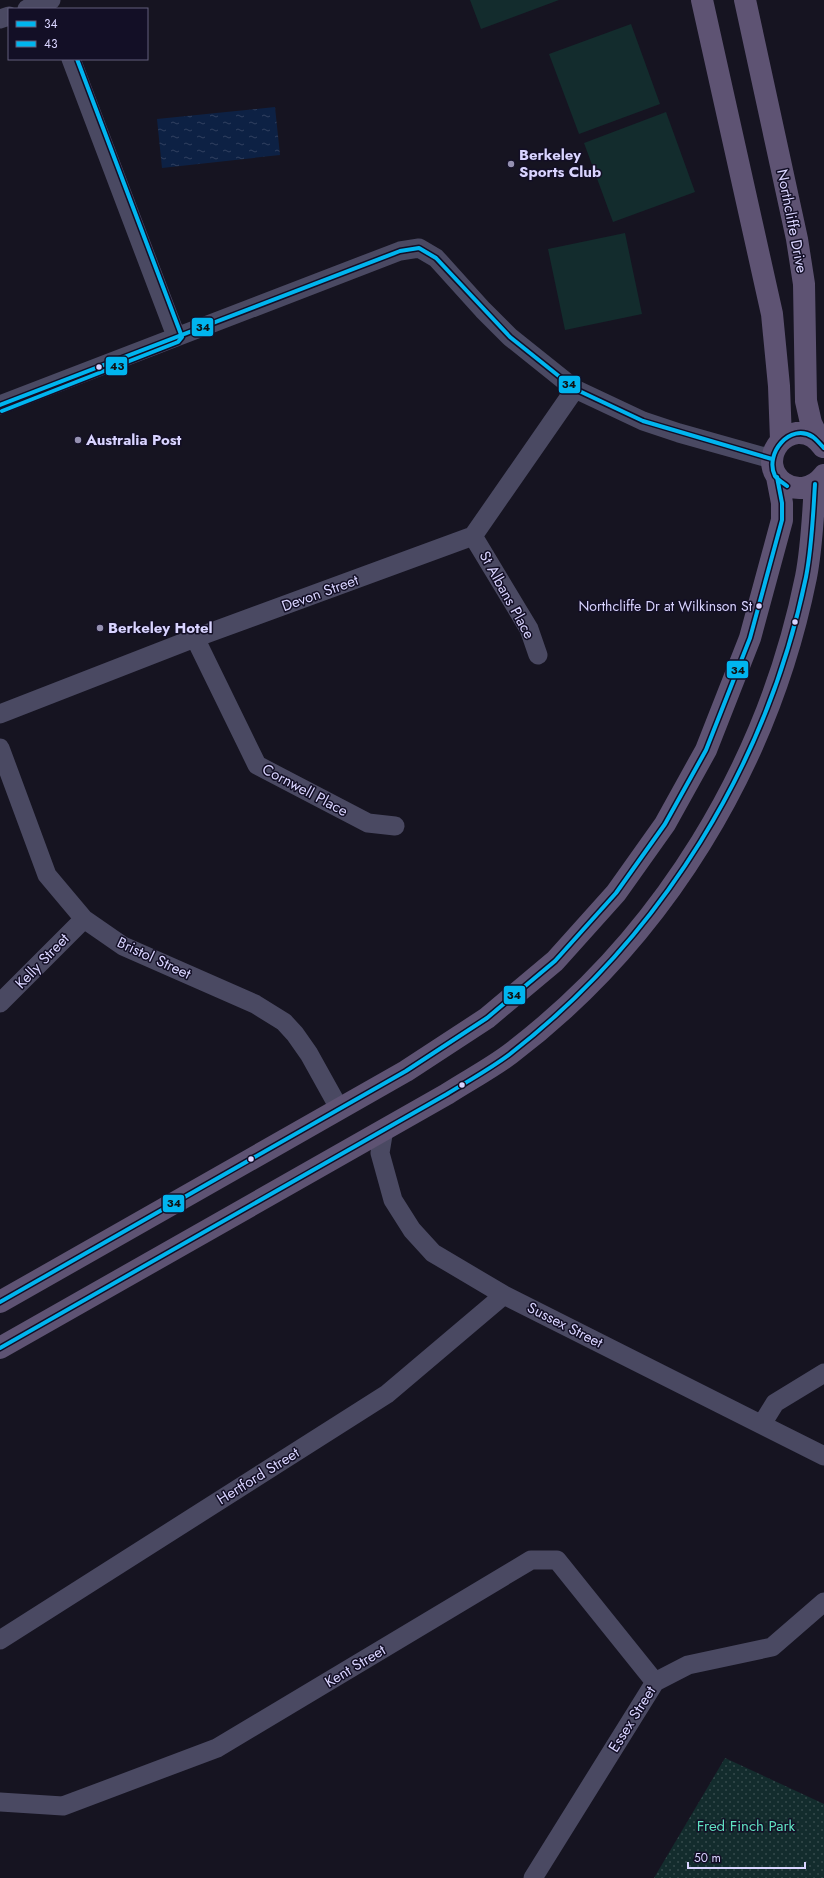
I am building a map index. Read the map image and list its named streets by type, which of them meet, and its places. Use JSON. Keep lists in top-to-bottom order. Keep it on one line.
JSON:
{"streets":{"main road":["Northcliffe Drive"],"street":["Devon Street","St Albans Place","Cornwell Place","Bristol Street","Kelly Street","Sussex Street","Hertford Street","Kent Street","Essex Street"]},"crossings":[["Devon Street","St Albans Place"],["Devon Street","Cornwell Place"],["Bristol Street","Kelly Street"],["Sussex Street","Hertford Street"],["Kent Street","Essex Street"]],"parks":["Fred Finch Park"],"places":["Berkeley Sports Club","Australia Post","Northcliffe Dr at Wilkinson St","Berkeley Hotel"],"lines":["transit line 43","transit line 34"],"legend":["34","43"],"scale_bar":"50 m"}
